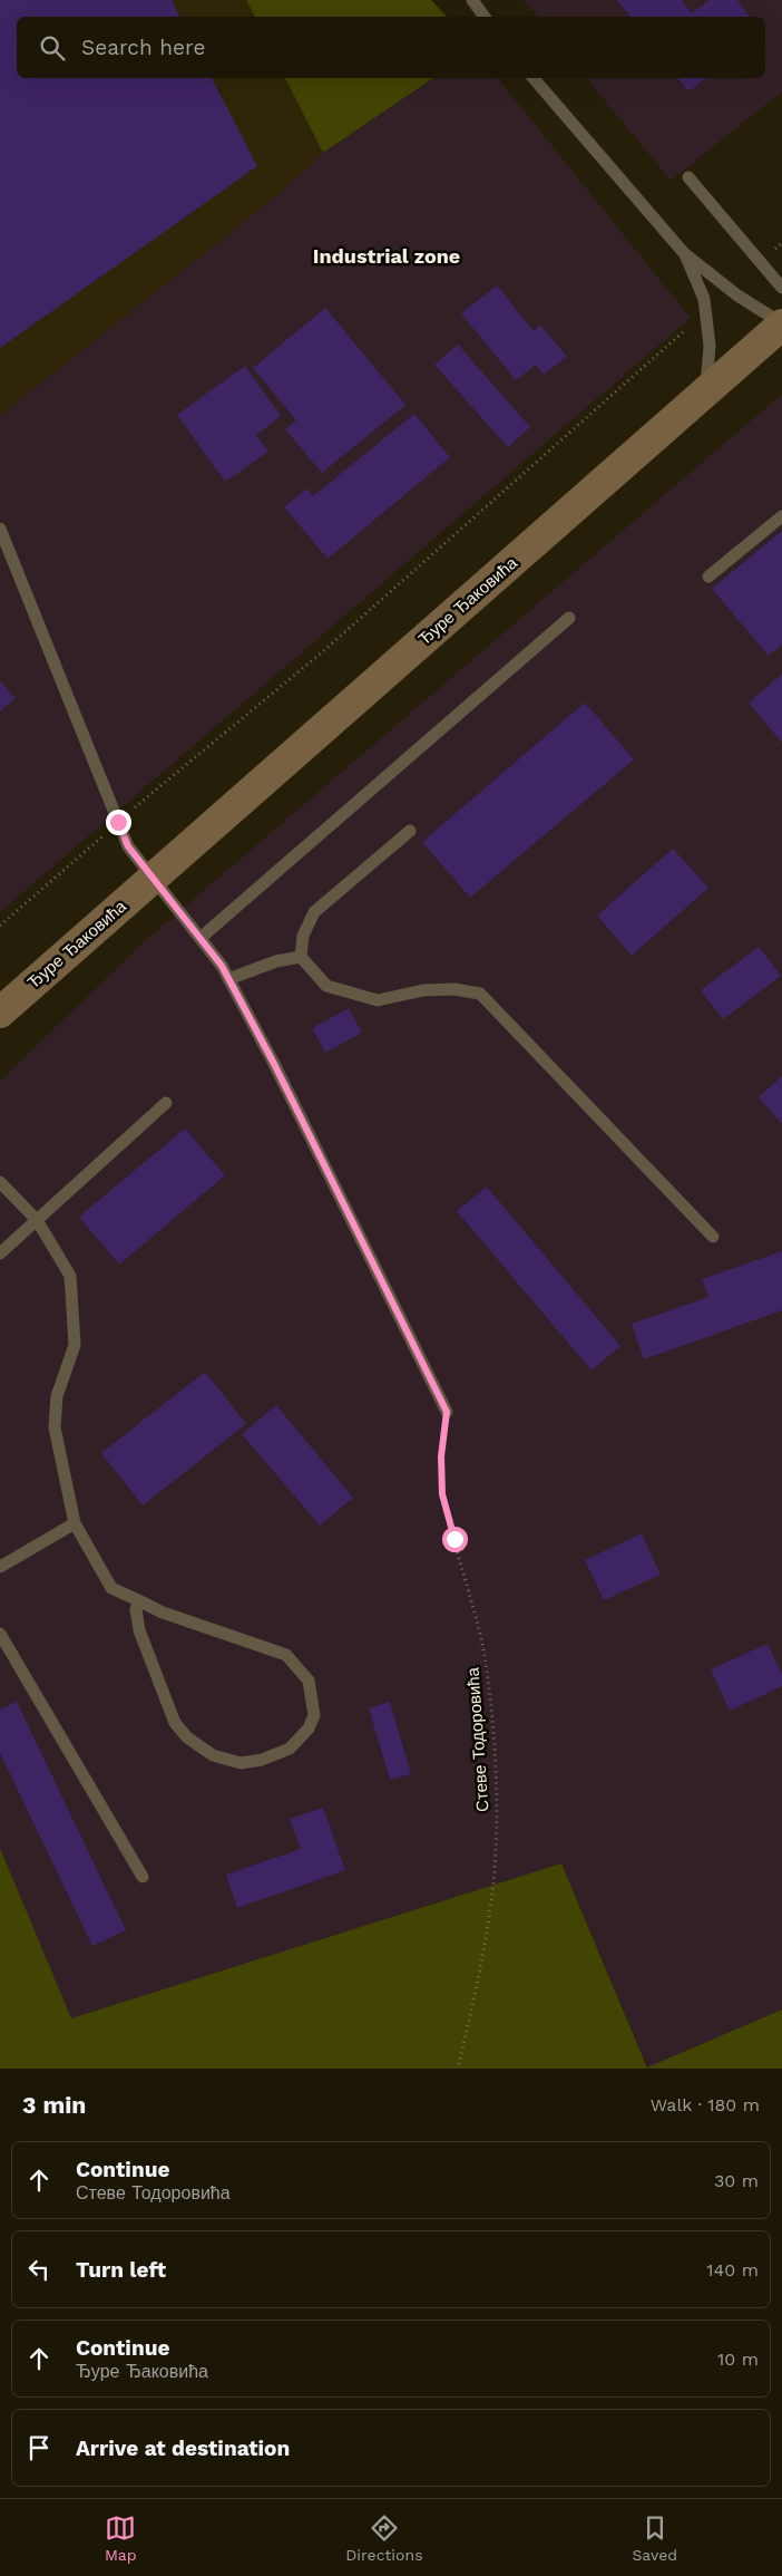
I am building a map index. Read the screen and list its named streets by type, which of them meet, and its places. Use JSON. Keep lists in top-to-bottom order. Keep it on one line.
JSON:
{"streets":{"street":["Ђуре Ђаковића"],"path":["Стеве Тодоровића"]},"districts":["Industrial zone"],"page":{"search":"Search here","heading":["3 min","Walk · 180 m"],"list":[["Continue","Стеве Тодоровића","30 m"],["Turn left","140 m"],["Continue","Ђуре Ђаковића","10 m"],"Arrive at destination"],"nav":["Map","Directions","Saved"]}}
